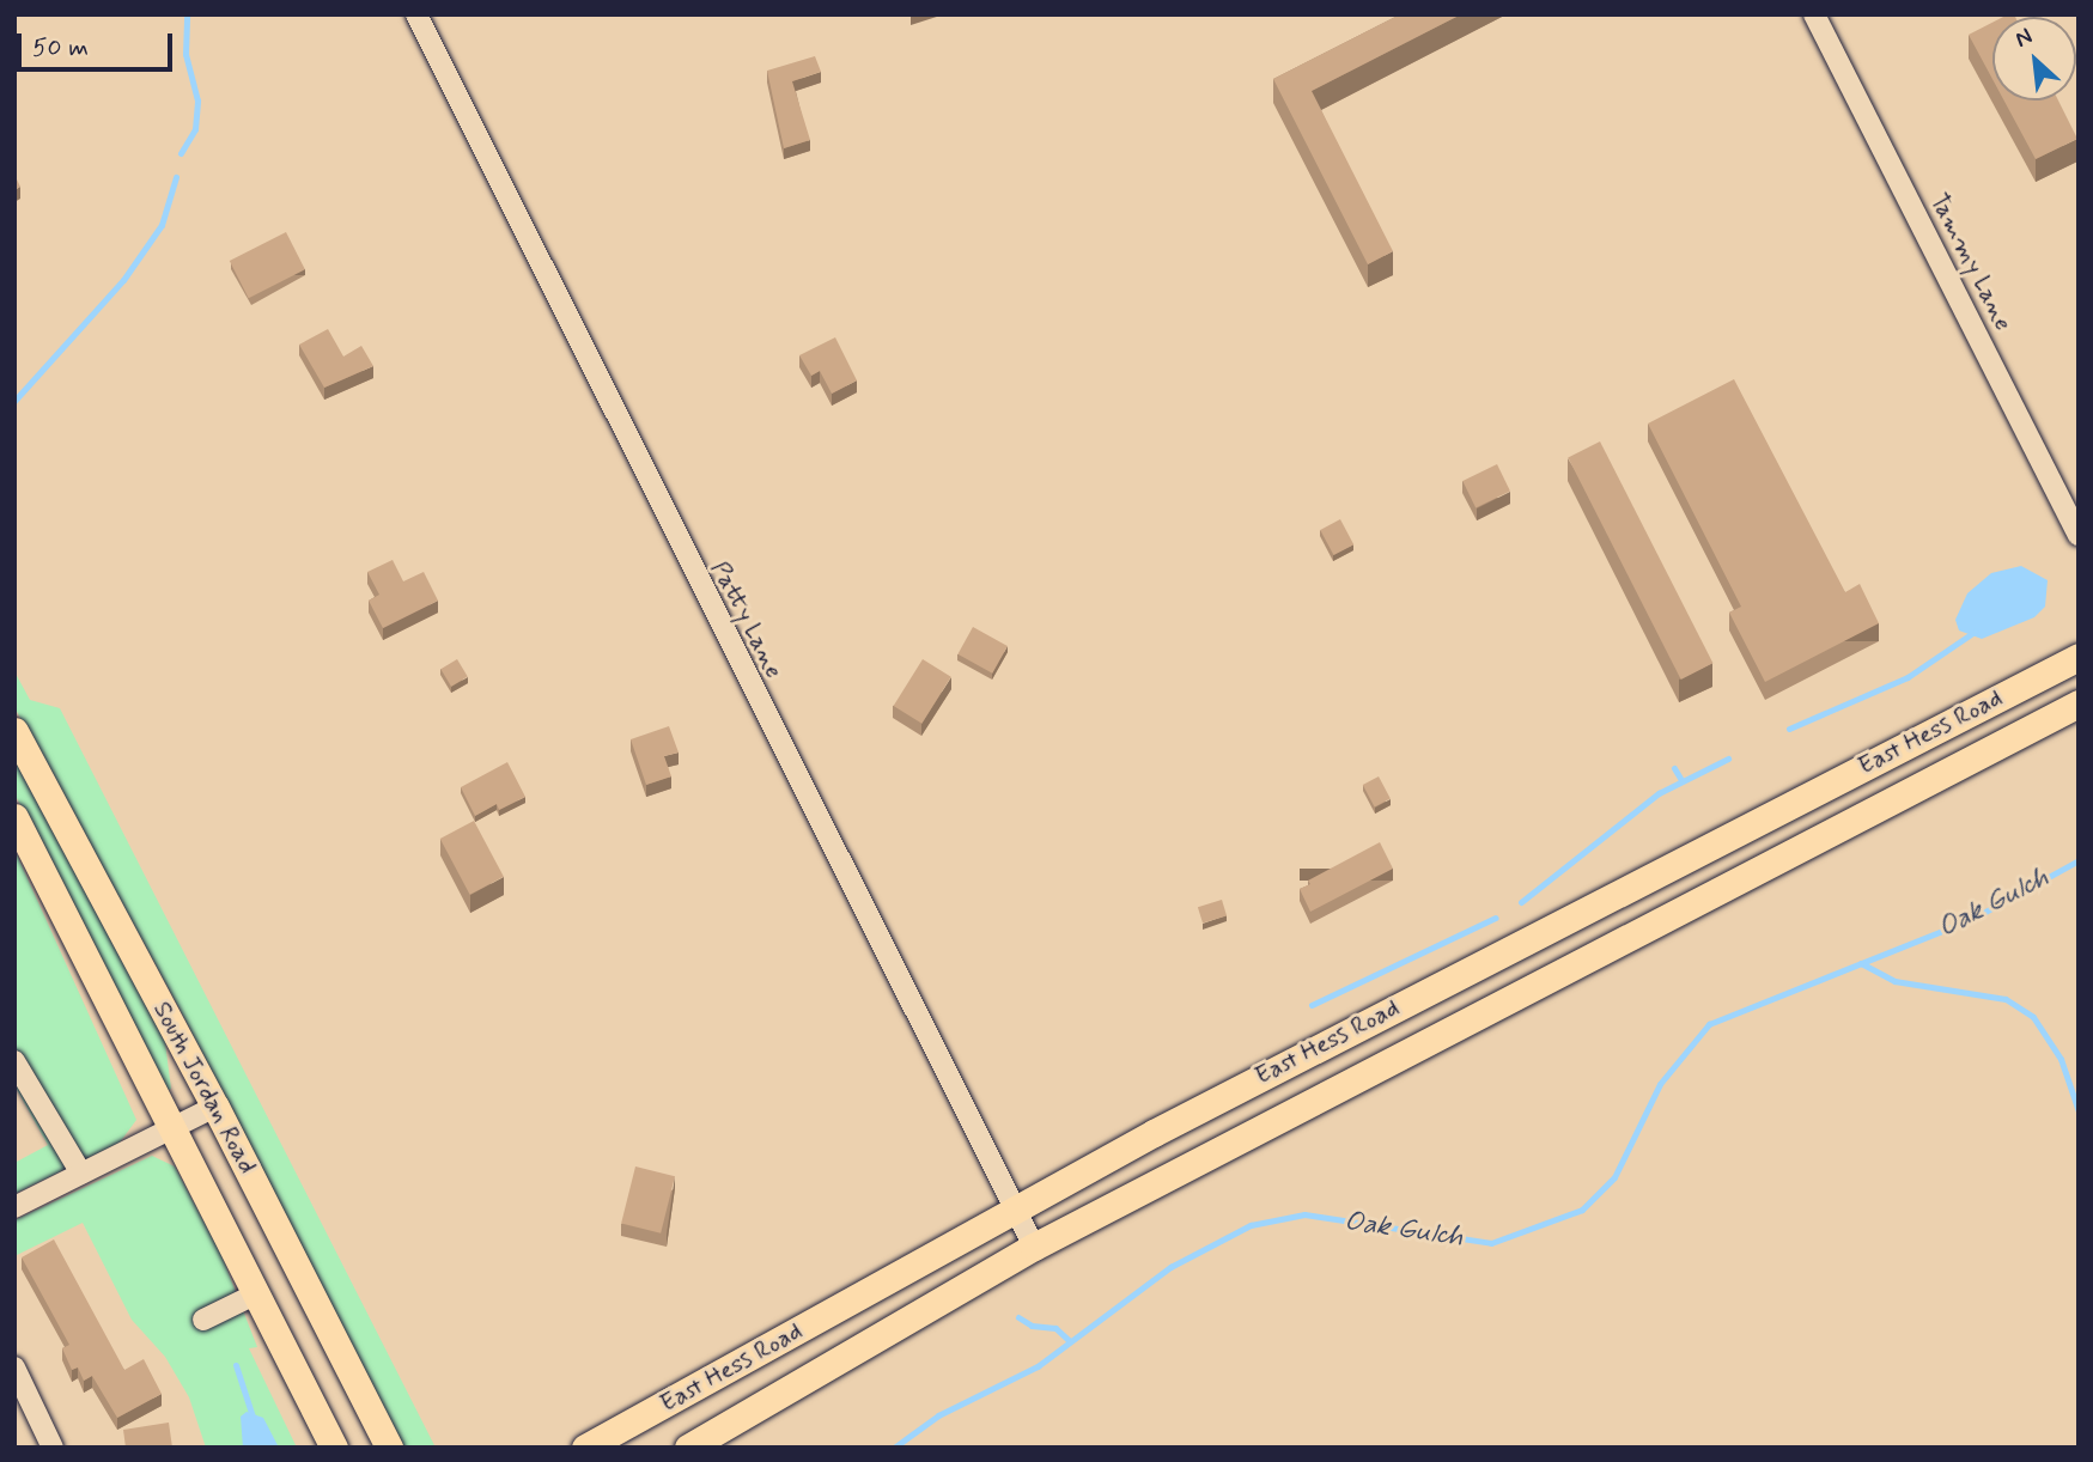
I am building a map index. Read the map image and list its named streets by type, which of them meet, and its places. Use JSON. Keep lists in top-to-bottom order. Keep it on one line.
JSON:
{"streets":{"main road":["East Hess Road","South Jordan Road"],"street":["Tammy Lane","Patty Lane"]},"crossings":[["Patty Lane","East Hess Road"]],"water":["Oak Gulch"],"scale_bar":"50 m","north":"top left"}
